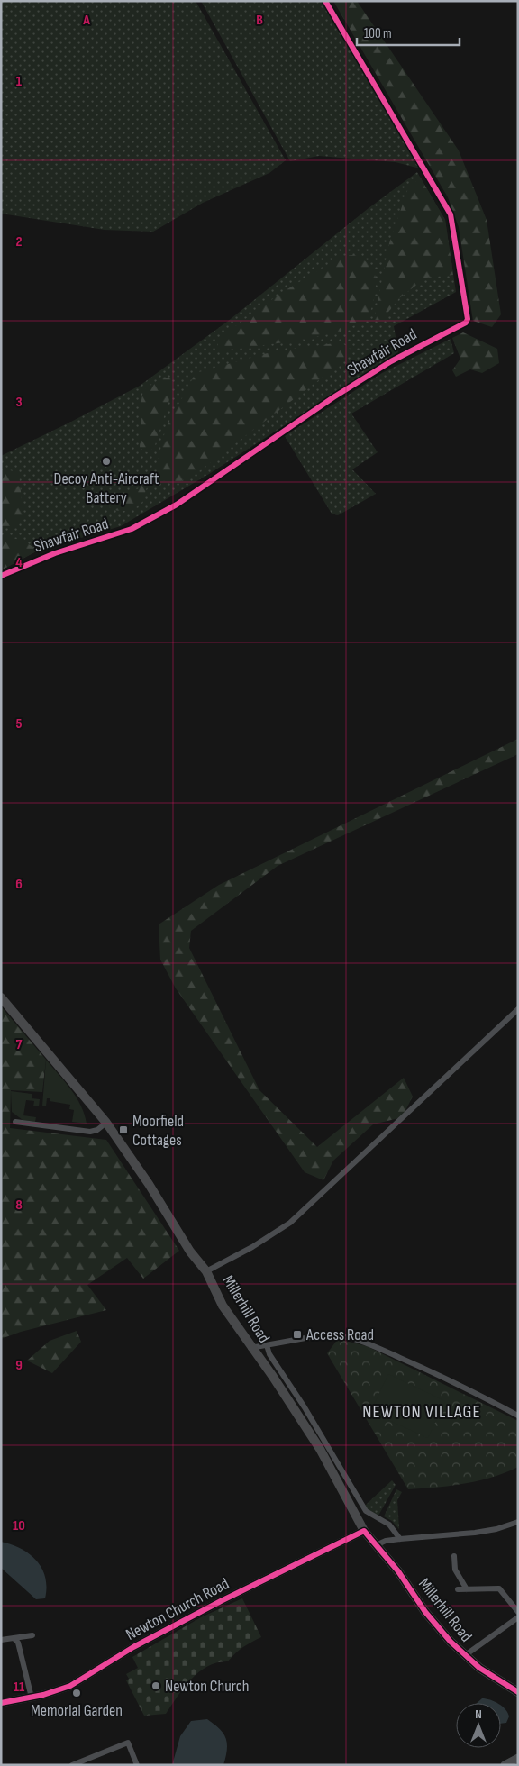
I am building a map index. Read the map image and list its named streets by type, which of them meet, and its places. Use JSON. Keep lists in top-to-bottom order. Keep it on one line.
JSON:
{"streets":{"main road":["Millerhill Road"],"street":["Shawfair Road","Newton Church Road"]},"crossings":[["Millerhill Road","Newton Church Road"]],"districts":["NEWTON VILLAGE"],"places":{"other":["Decoy Anti-Aircraft Battery","Newton Church","Memorial Garden"],"transit":["Moorfield Cottages","Access Road"]},"scale_bar":"100 m","north":"top","grid":{"columns":["A","B"],"rows":["1","2","3","4","5","6","7","8","9","10","11"]}}
